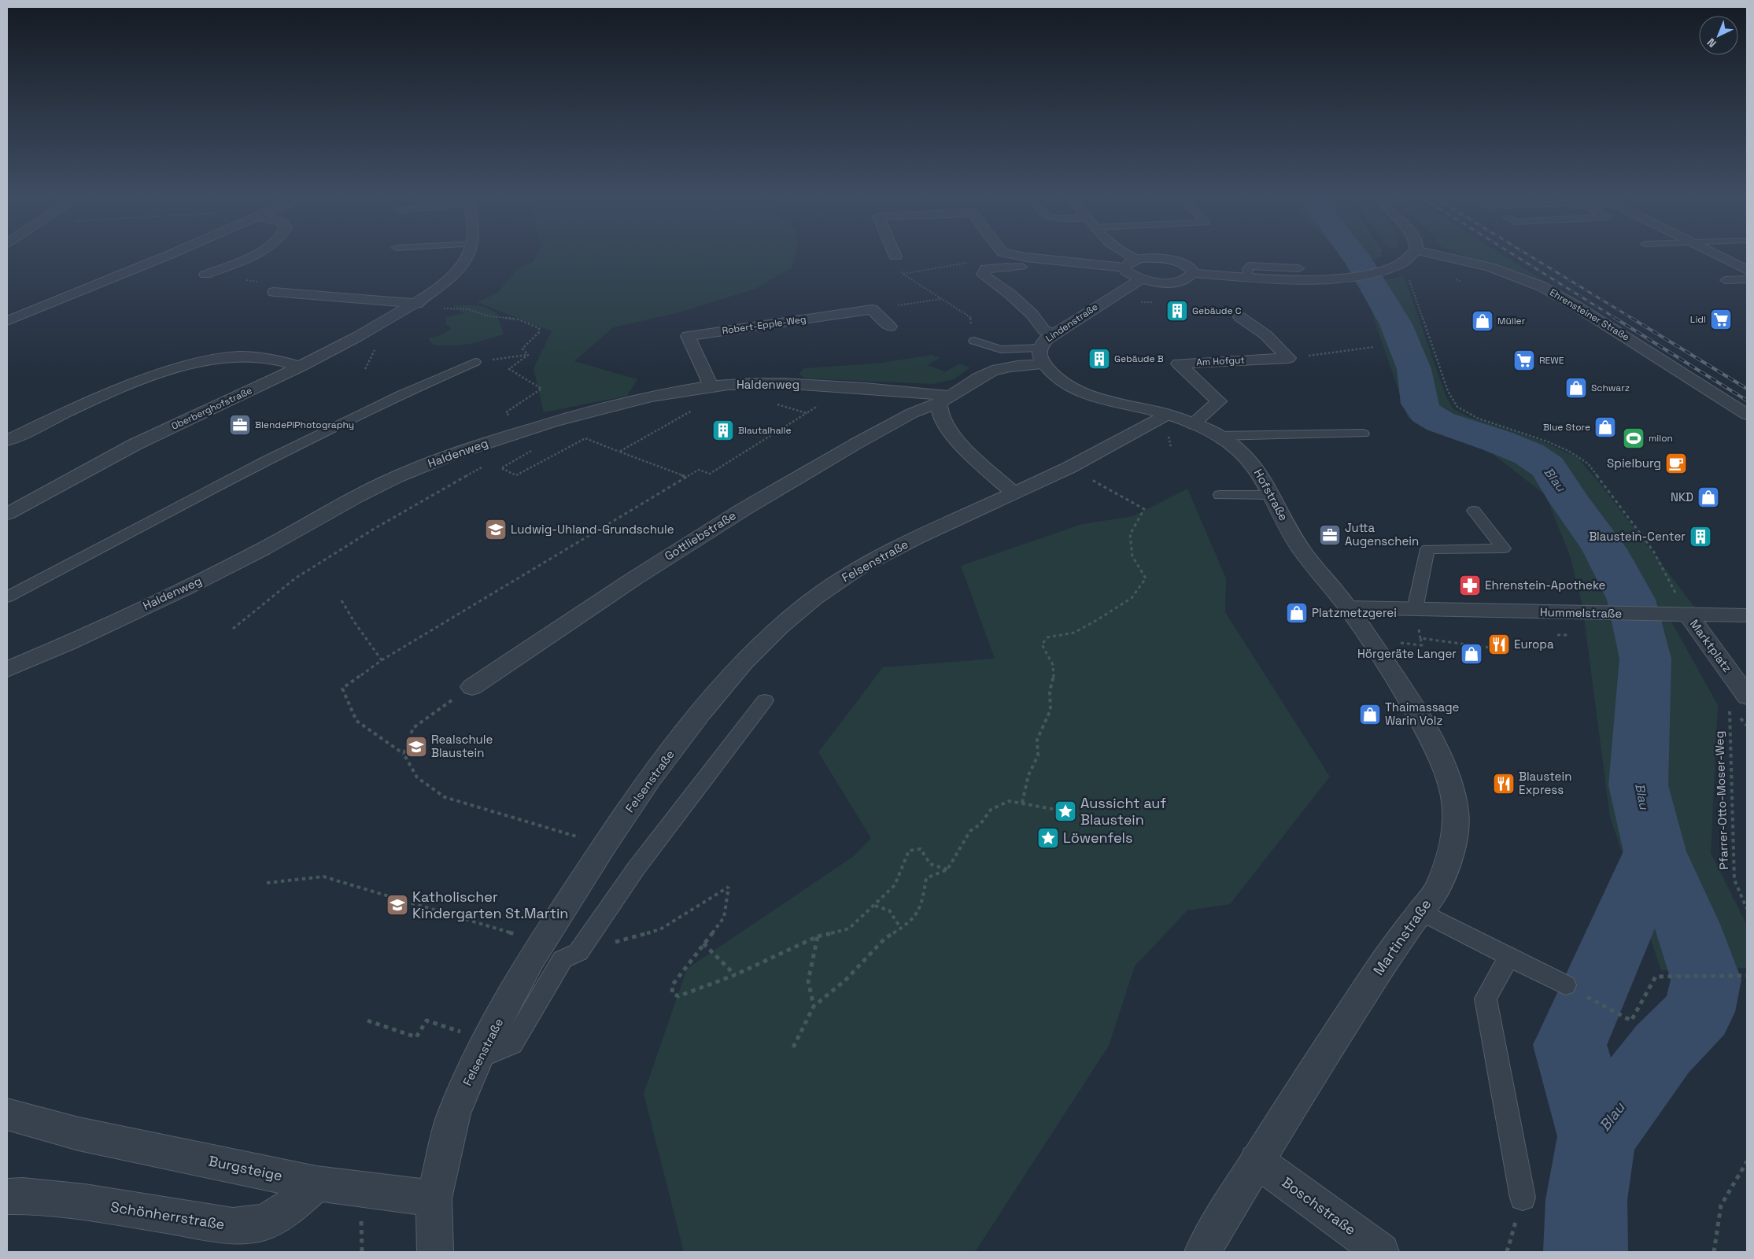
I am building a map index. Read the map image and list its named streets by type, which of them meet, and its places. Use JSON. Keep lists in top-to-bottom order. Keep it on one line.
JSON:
{"streets":{"street":["Ehrensteiner Straße","Lindenstraße","Robert-Epple-Weg","Am Hofgut","Haldenweg","Oberberghofstraße","Hofstraße","Gottliebstraße","Felsenstraße","Hummelstraße","Marktplatz","Martinstraße","Burgsteige","Boschstraße","Schönherrstraße"],"path":["Pfarrer-Otto-Moser-Weg"]},"crossings":[["Lindenstraße","Hofstraße"],["Robert-Epple-Weg","Haldenweg"],["Am Hofgut","Hofstraße"],["Haldenweg","Gottliebstraße"],["Hofstraße","Hummelstraße"],["Hofstraße","Martinstraße"],["Felsenstraße","Burgsteige"],["Hummelstraße","Marktplatz"],["Hummelstraße","Martinstraße"],["Marktplatz","Pfarrer-Otto-Moser-Weg"],["Martinstraße","Boschstraße"],["Burgsteige","Schönherrstraße"]],"water":["Blau"],"places":{"building":["Gebäude C","Gebäude B","Blautalhalle","Blaustein-Center"],"supermarket":["Lidl","REWE"],"shop":["Müller","Schwarz","Blue Store","NKD","Platzmetzgerei","Hörgeräte Langer","Thaimassage Warin Volz"],"office":["BlendePiPhotography","Jutta Augenschein"],"sports":["milon"],"cafe":["Spielburg"],"school or university":["Ludwig-Uhland-Grundschule","Realschule Blaustein","Katholischer Kindergarten St.Martin"],"pharmacy":["Ehrenstein-Apotheke"],"restaurant":["Europa","Blaustein Express"],"place":["Aussicht auf Blaustein","Löwenfels"]},"north":"bottom left"}
